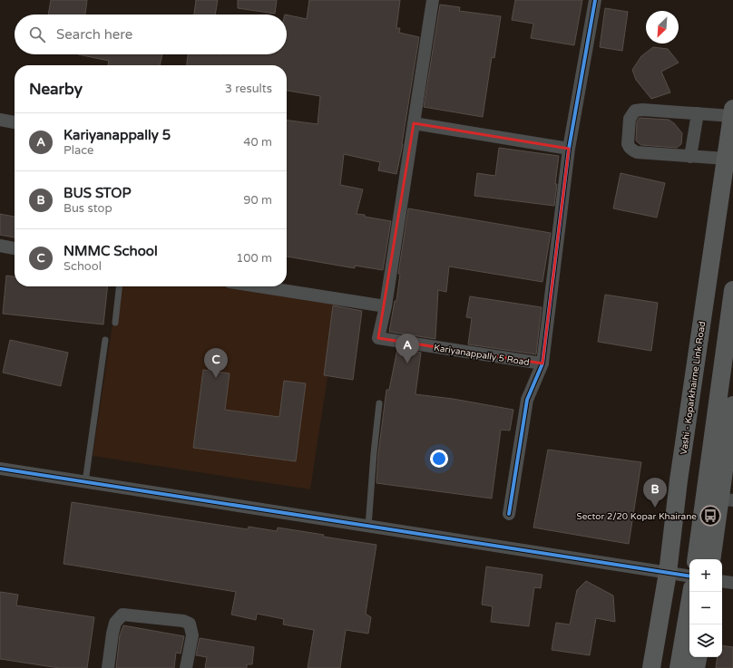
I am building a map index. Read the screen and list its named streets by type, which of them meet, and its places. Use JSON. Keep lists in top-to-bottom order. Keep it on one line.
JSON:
{"streets":{"main road":["Vashi - Koparkhairne Link Road"],"street":["Kariyanappally 5 Road"]},"places":{"bus stop":["Sector 2/20 Kopar Khairane"]},"north":"bottom left","page":{"search":"Search here","heading":["Nearby","3 results"],"list":[{"mark":"A","name":"Kariyanappally 5","note":"Place","value":"40 m"},{"mark":"B","name":"BUS STOP","note":"Bus stop","value":"90 m"},{"mark":"C","name":"NMMC School","note":"School","value":"100 m"}],"pins":["A","C","B"],"map_buttons":["+","−"]}}
